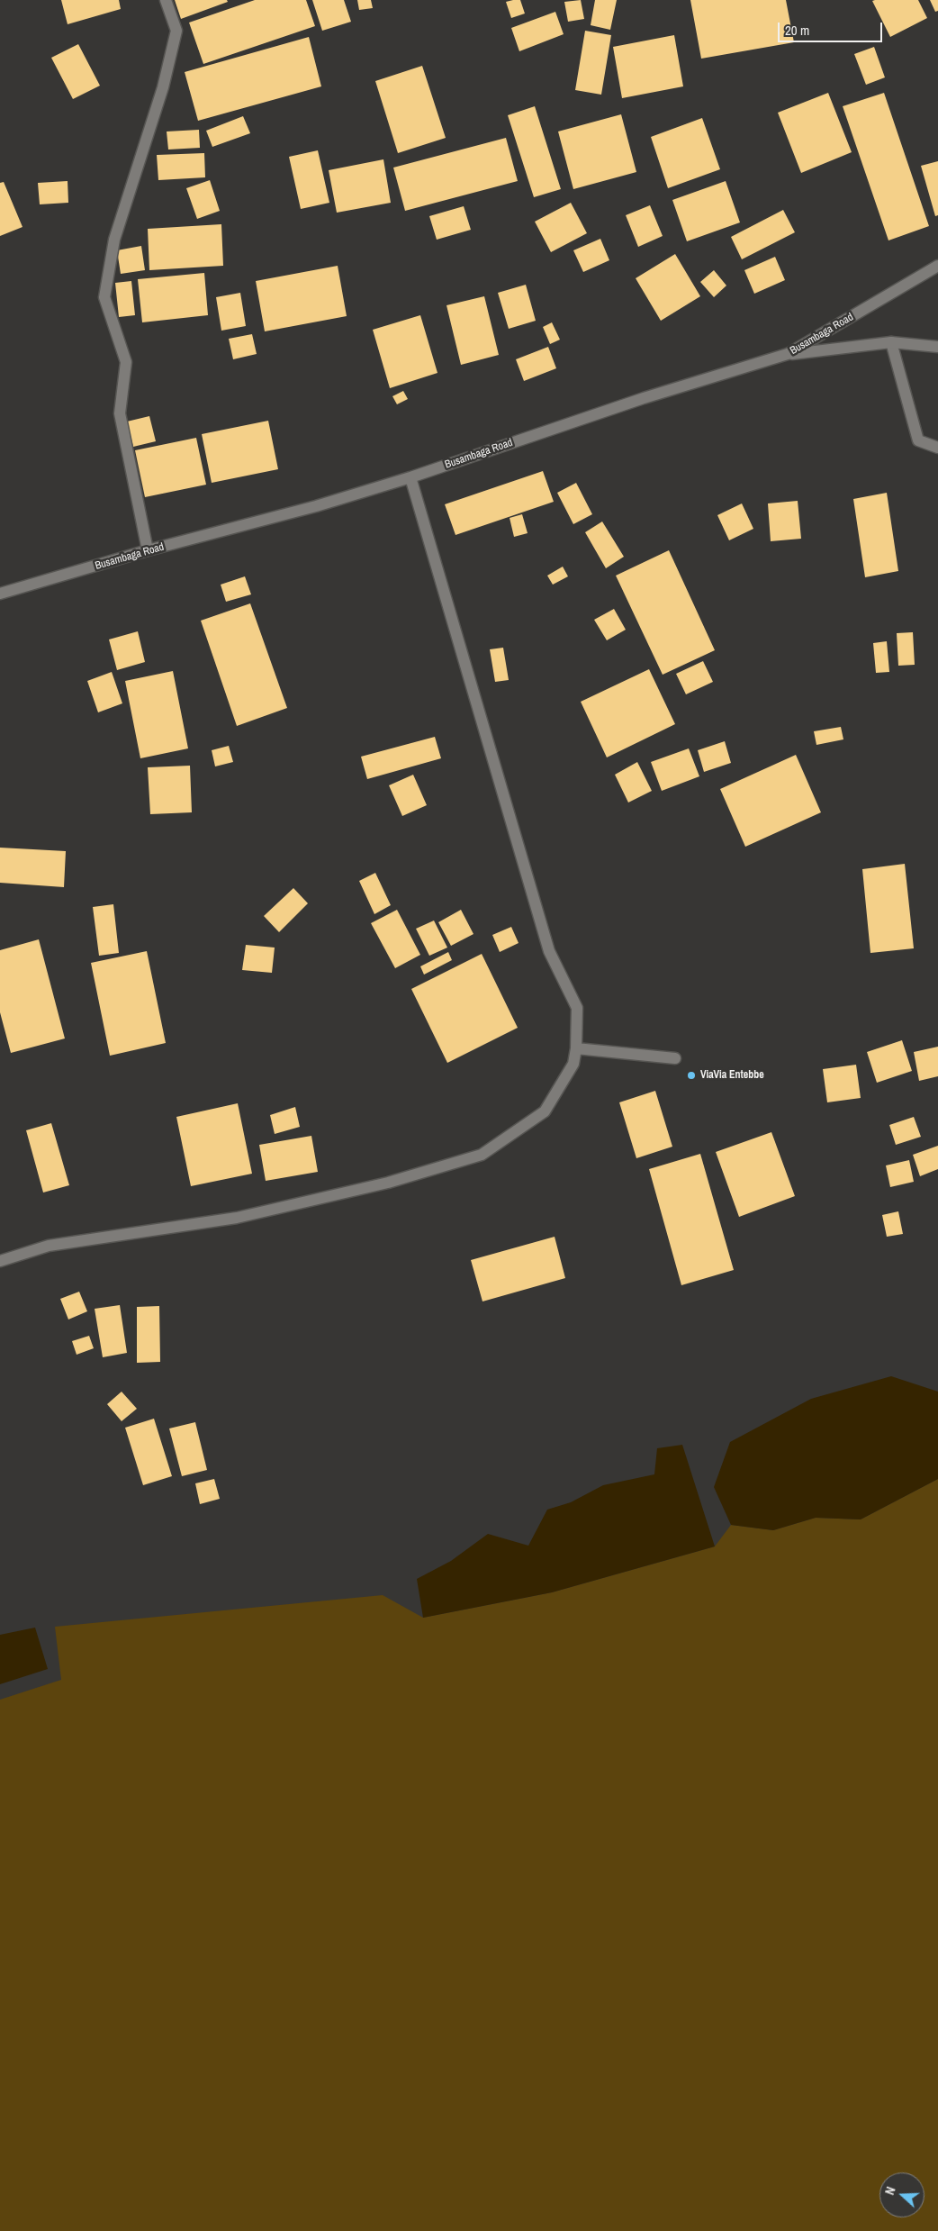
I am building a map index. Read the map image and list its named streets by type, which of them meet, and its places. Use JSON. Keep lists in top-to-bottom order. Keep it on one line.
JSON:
{"streets":{"street":["Busambaga Road"]},"places":["ViaVia Entebbe"],"scale_bar":"20 m","north":"left"}
